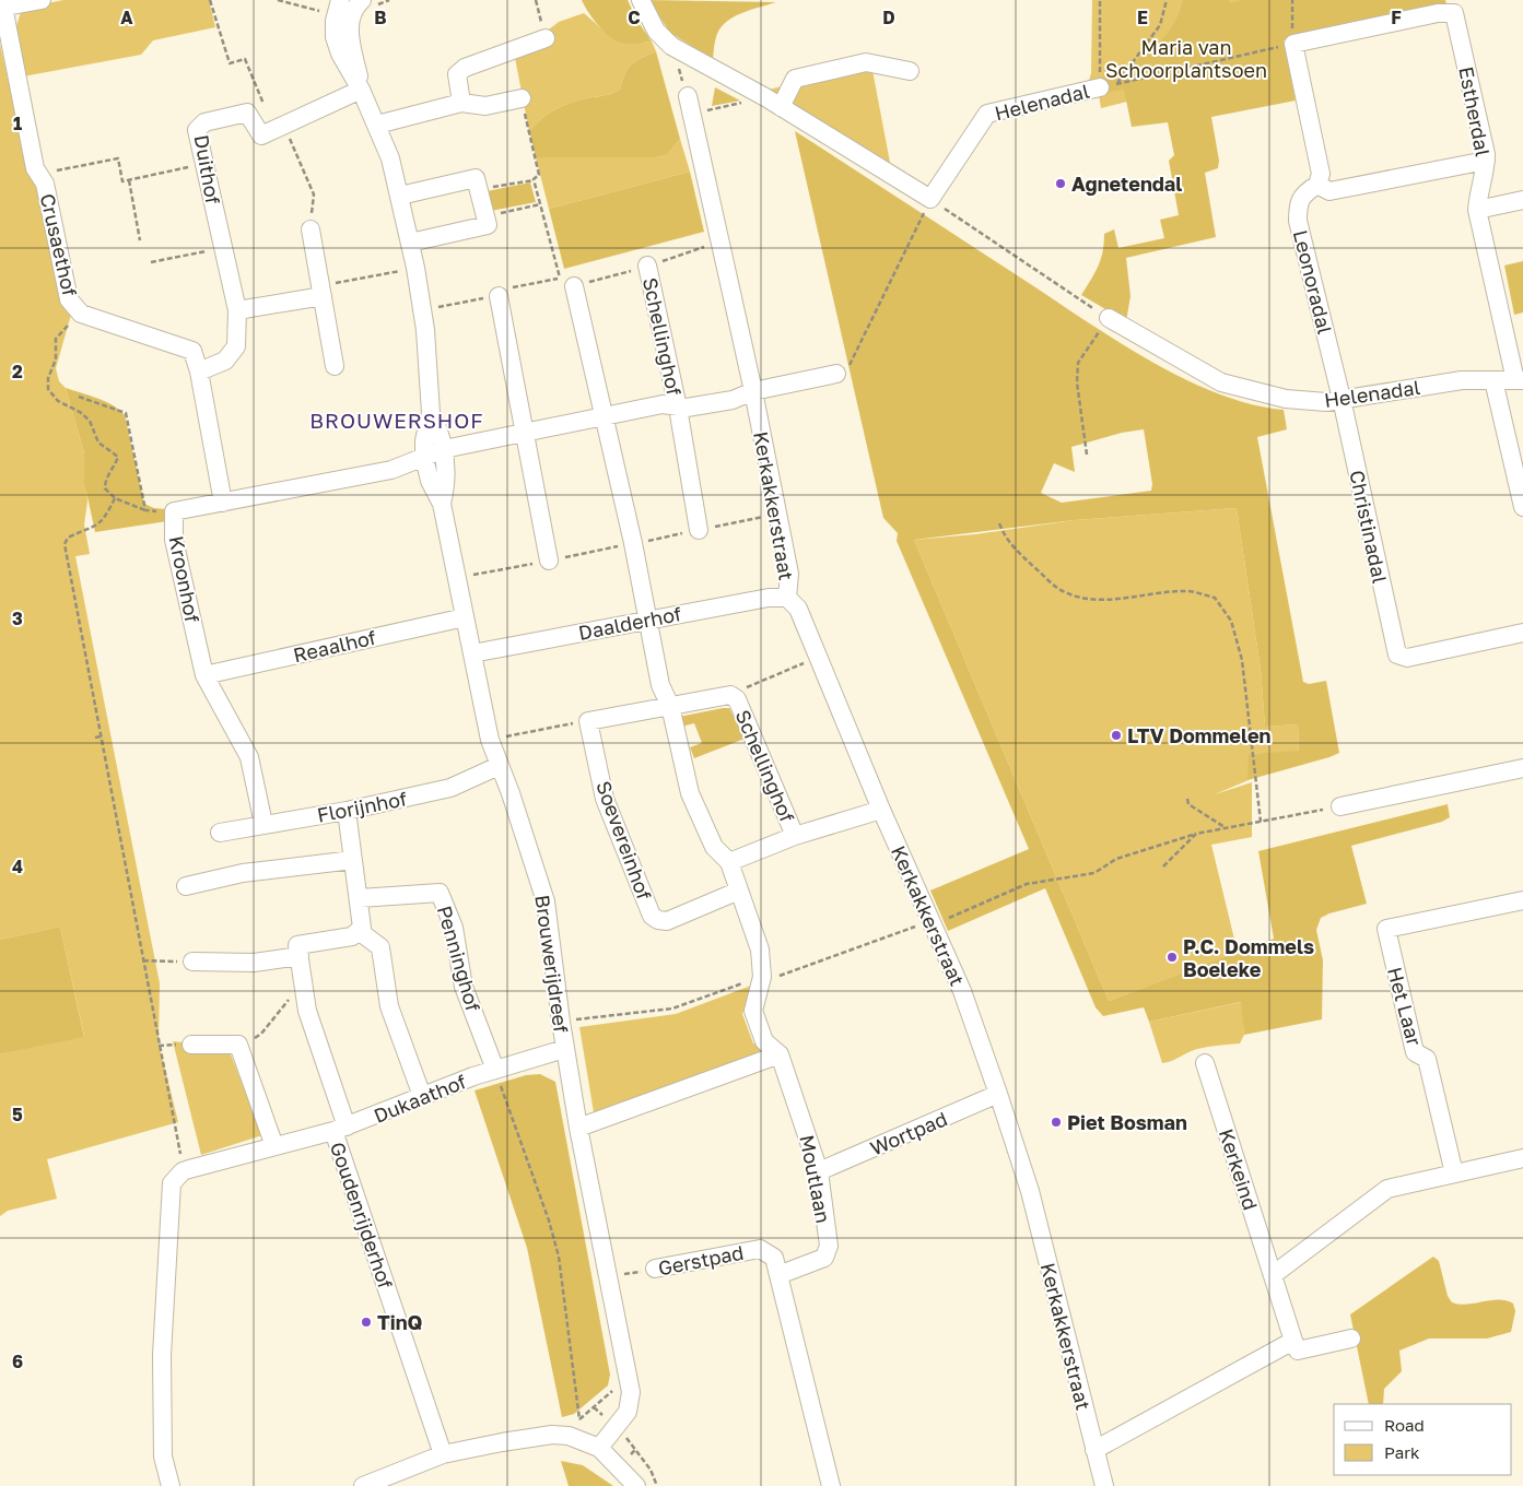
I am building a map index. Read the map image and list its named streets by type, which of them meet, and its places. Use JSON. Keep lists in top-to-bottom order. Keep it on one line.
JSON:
{"streets":{"street":["Helenadal","Estherdal","Duithof","Crusaethof","Leonoradal","Schellinghof","Kerkakkerstraat","Christinadal","Kroonhof","Daalderhof","Reaalhof","Florijnhof","Soevereinhof","Penninghof","Brouwerijdreef","Het Laar","Dukaathof","Wortpad","Kerkeind","Moutlaan","Goudenrijderhof","Gerstpad"]},"crossings":[["Helenadal","Estherdal"],["Helenadal","Leonoradal"],["Helenadal","Christinadal"],["Crusaethof","Kroonhof"],["Leonoradal","Christinadal"],["Schellinghof","Kerkakkerstraat"],["Schellinghof","Kroonhof"],["Schellinghof","Brouwerijdreef"],["Kerkakkerstraat","Daalderhof"],["Kerkakkerstraat","Wortpad"],["Kroonhof","Reaalhof"],["Kroonhof","Florijnhof"],["Kroonhof","Brouwerijdreef"],["Daalderhof","Brouwerijdreef"],["Reaalhof","Brouwerijdreef"],["Florijnhof","Brouwerijdreef"],["Penninghof","Dukaathof"],["Brouwerijdreef","Dukaathof"],["Brouwerijdreef","Gerstpad"],["Dukaathof","Goudenrijderhof"],["Wortpad","Moutlaan"],["Moutlaan","Gerstpad"]],"districts":["BROUWERSHOF"],"parks":["Maria van Schoorplantsoen"],"places":["Agnetendal","LTV Dommelen","P.C. Dommels Boeleke","Piet Bosman","TinQ"],"legend":["Road","Park"],"grid":{"columns":["A","B","C","D","E","F"],"rows":["1","2","3","4","5","6"]}}
